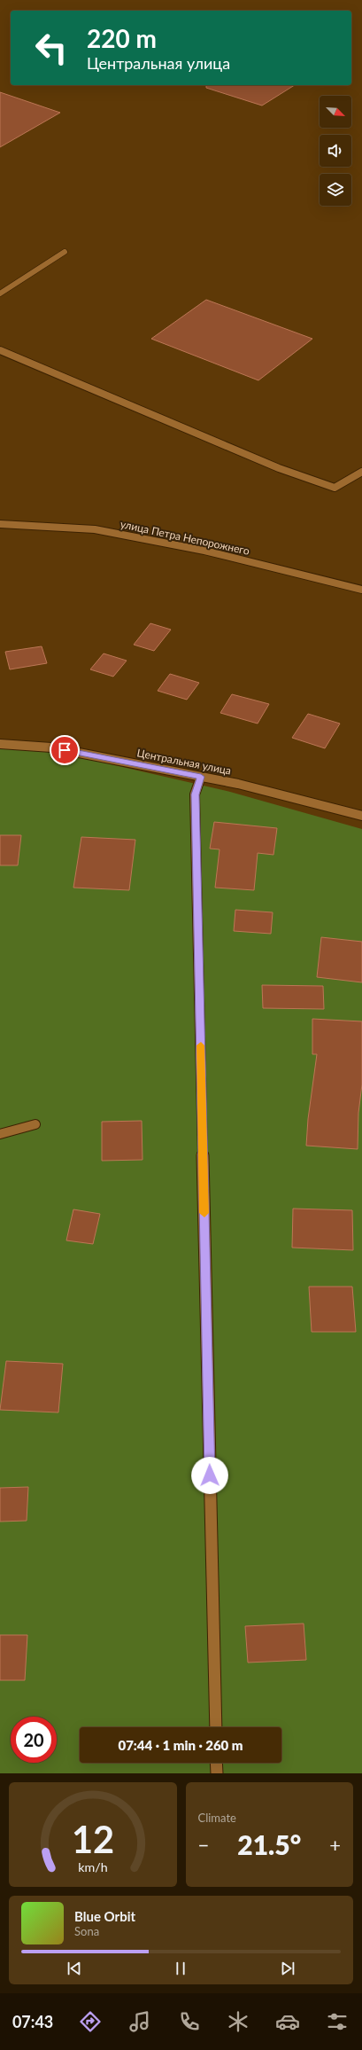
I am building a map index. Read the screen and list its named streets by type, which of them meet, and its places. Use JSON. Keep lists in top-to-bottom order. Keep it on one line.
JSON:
{"streets":{"street":["улица Петра Непорожнего","Центральная улица"]},"north":"bottom right","page":{"turn":["220 m","Центральная улица"],"limit":"20","trip":"07:44 · 1 min · 260 m","tile":"Climate","heat":["−","21.5°","+"],"song":["Blue Orbit","Sona"],"tabs":"07:43","gauge":["12","km/h"]}}
